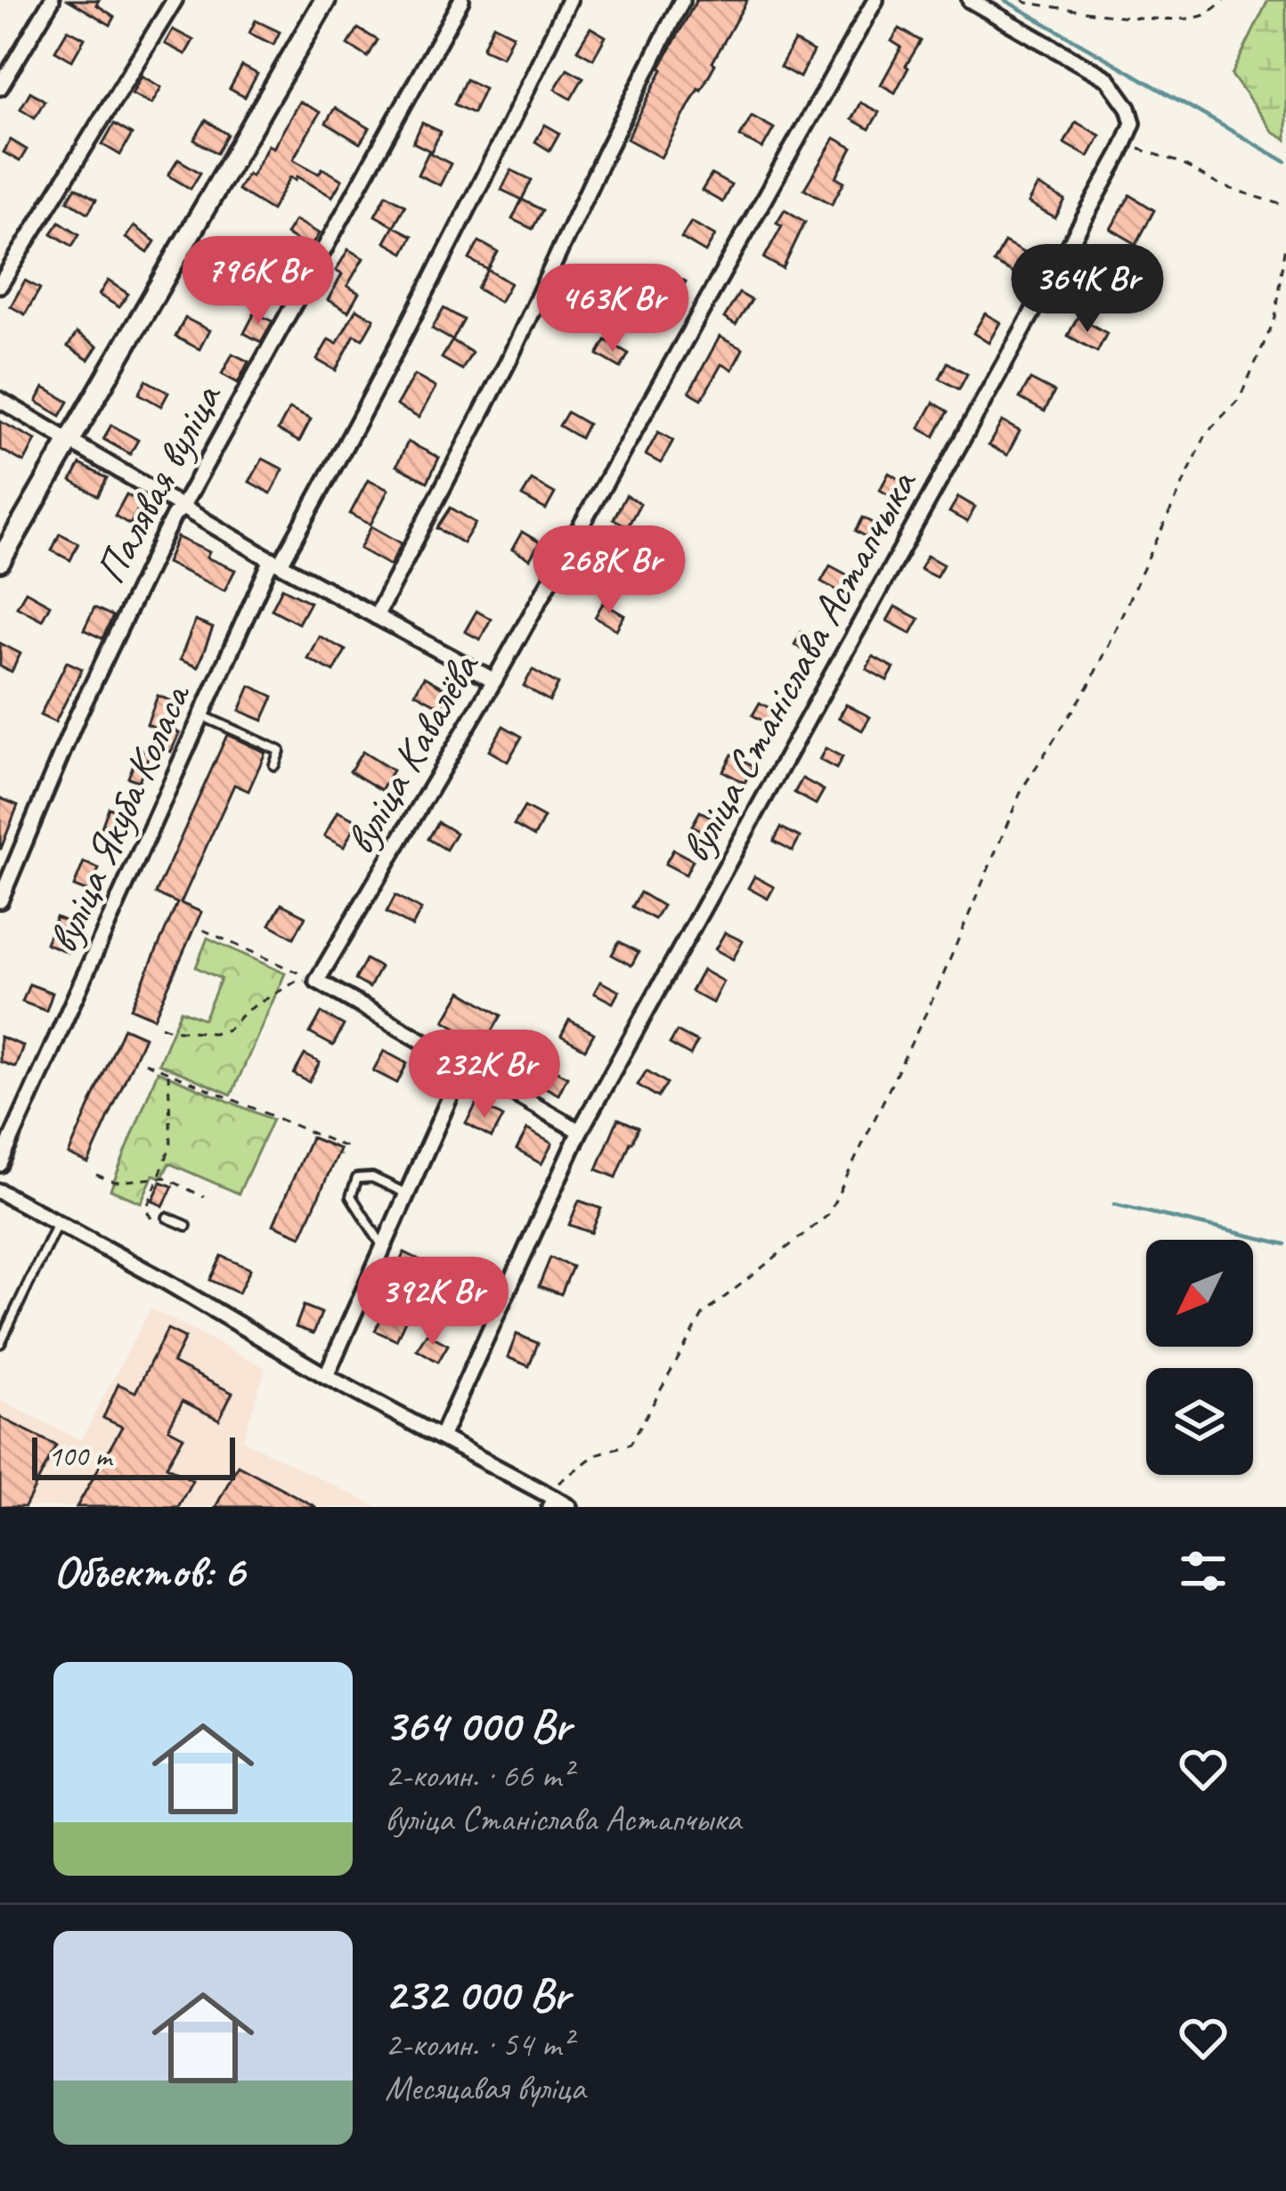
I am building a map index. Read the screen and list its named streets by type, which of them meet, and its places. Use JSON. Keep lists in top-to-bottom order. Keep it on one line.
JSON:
{"streets":{"street":["Палявая вуліца","вуліца Станіслава Астапчыка","вуліца Кавалёва","вуліца Якуба Коласа"]},"scale_bar":"100 m","north":"bottom left","page":{"price":["796K Br","364K Br","463K Br","268K Br","232K Br","392K Br"],"scale":"100 m","heading":"Объектов: 6","list":[{"name":"364 000 Br","note":"2-комн. · 66 m² · вуліца Станіслава Астапчыка"},{"name":"232 000 Br","note":"2-комн. · 54 m² · Месяцавая вуліца"}]}}
